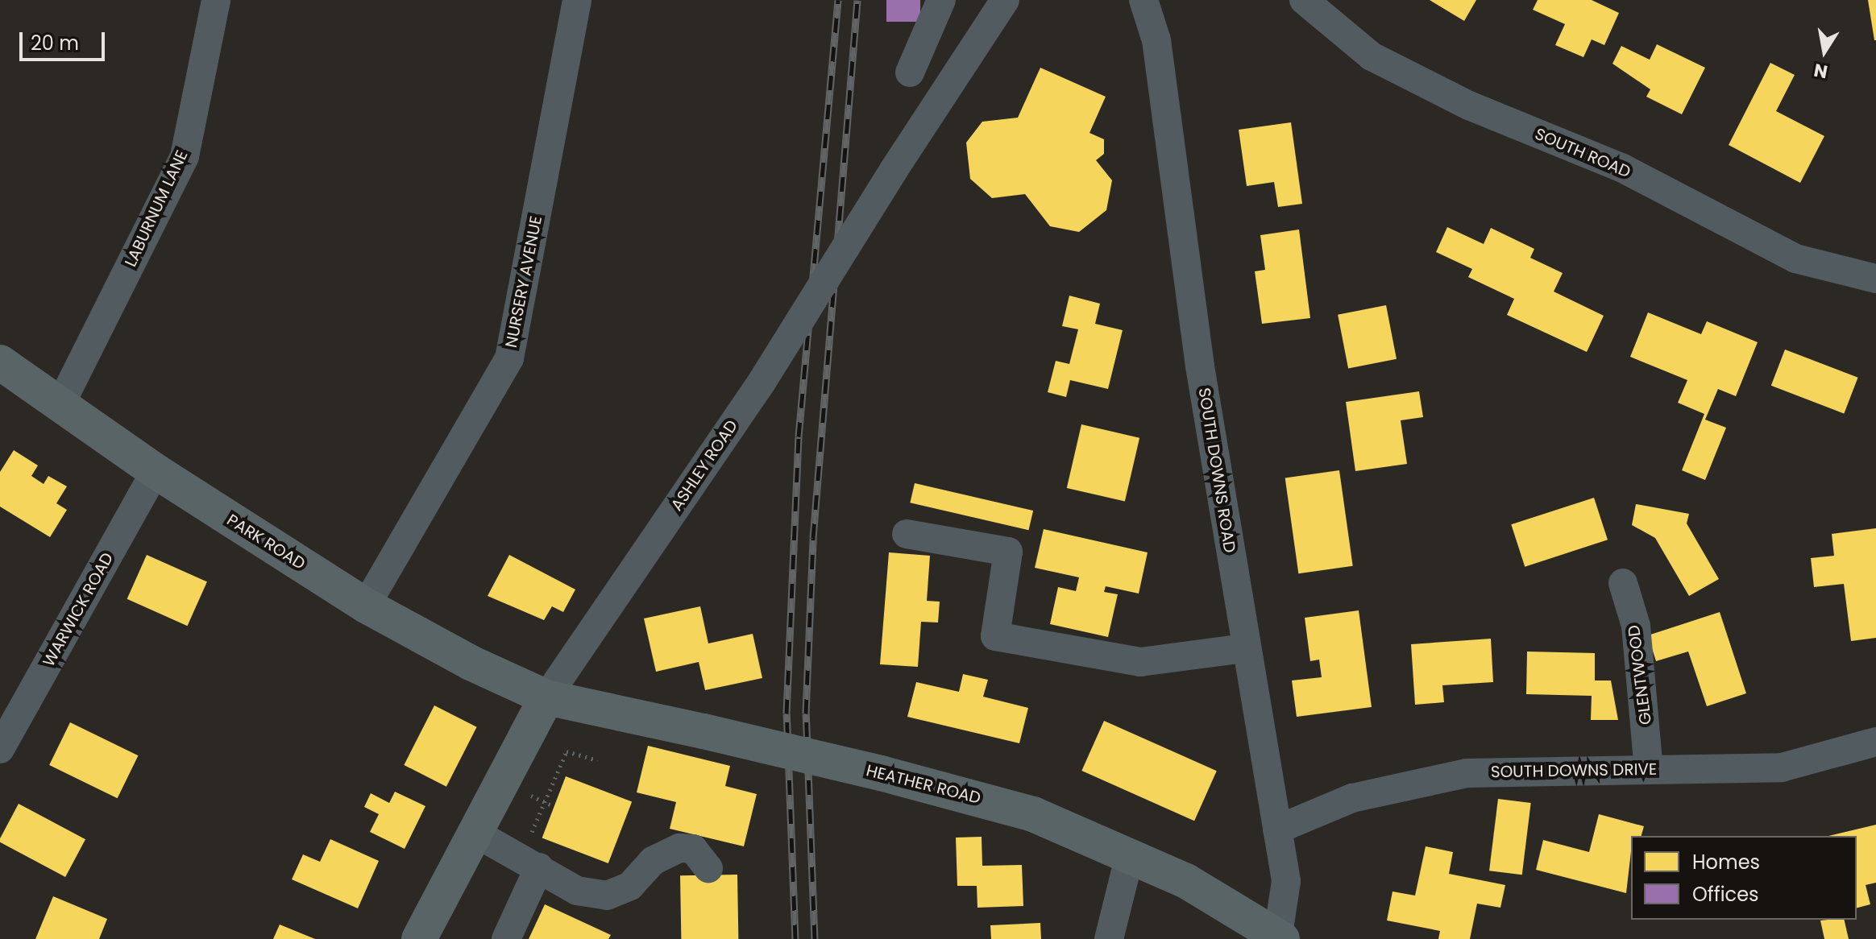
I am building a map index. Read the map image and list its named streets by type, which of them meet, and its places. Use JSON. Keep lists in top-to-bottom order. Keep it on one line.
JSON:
{"streets":{"main road":["ASHLEY ROAD","PARK ROAD","HEATHER ROAD"],"street":["SOUTH ROAD","LABURNUM LANE","NURSERY AVENUE","SOUTH DOWNS ROAD","WARWICK ROAD","GLENTWOOD","SOUTH DOWNS DRIVE"]},"crossings":[["LABURNUM LANE","PARK ROAD"],["NURSERY AVENUE","PARK ROAD"],["ASHLEY ROAD","PARK ROAD"],["ASHLEY ROAD","HEATHER ROAD"],["SOUTH DOWNS ROAD","SOUTH DOWNS DRIVE"],["SOUTH DOWNS ROAD","HEATHER ROAD"],["PARK ROAD","WARWICK ROAD"],["PARK ROAD","HEATHER ROAD"],["GLENTWOOD","SOUTH DOWNS DRIVE"]],"legend":["Homes","Offices"],"scale_bar":"20 m","north":"bottom"}
